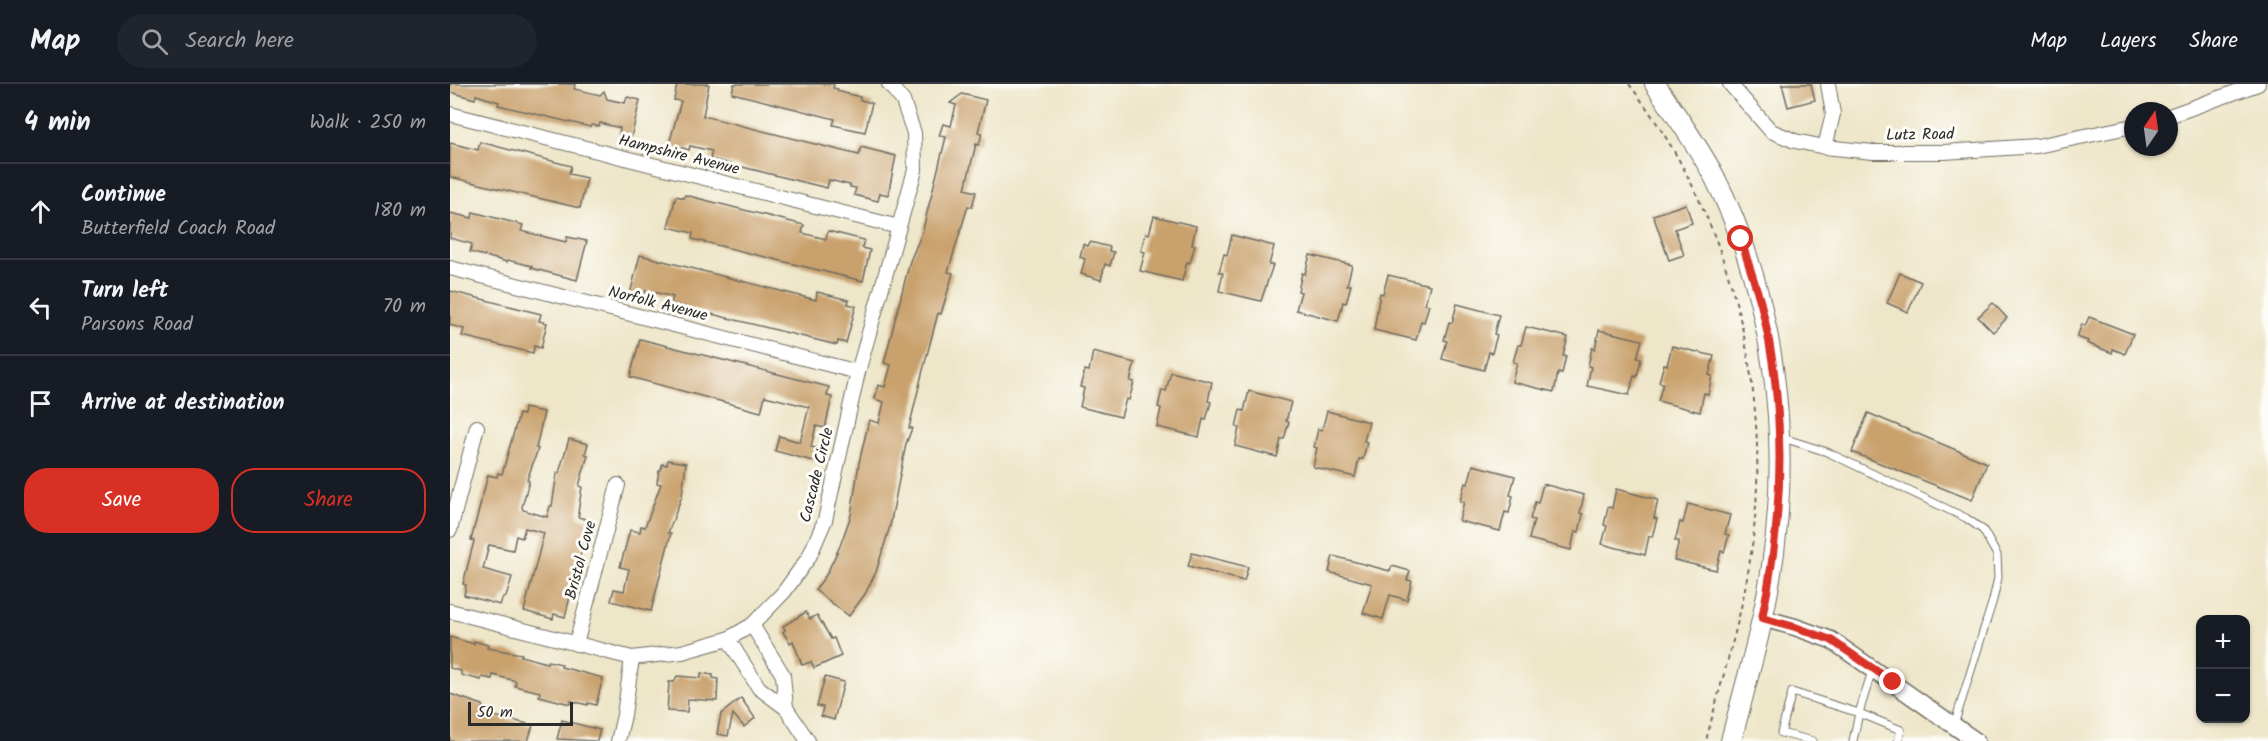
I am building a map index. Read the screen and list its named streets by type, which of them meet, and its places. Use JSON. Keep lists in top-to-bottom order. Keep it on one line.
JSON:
{"streets":{"street":["Lutz Road","Hampshire Avenue","Norfolk Avenue","Cascade Circle","Bristol Cove"]},"crossings":[["Hampshire Avenue","Cascade Circle"],["Norfolk Avenue","Cascade Circle"],["Cascade Circle","Bristol Cove"]],"scale_bar":"50 m","north":"top","page":{"header":"Map","search":"Search here","nav":["Map","Layers","Share"],"heading":["4 min","Walk · 250 m"],"list":[["Continue","Butterfield Coach Road","180 m"],["Turn left","Parsons Road","70 m"],"Arrive at destination"],"buttons":["Save","Share"],"map_buttons":["+","−"],"scale":"50 m"}}
